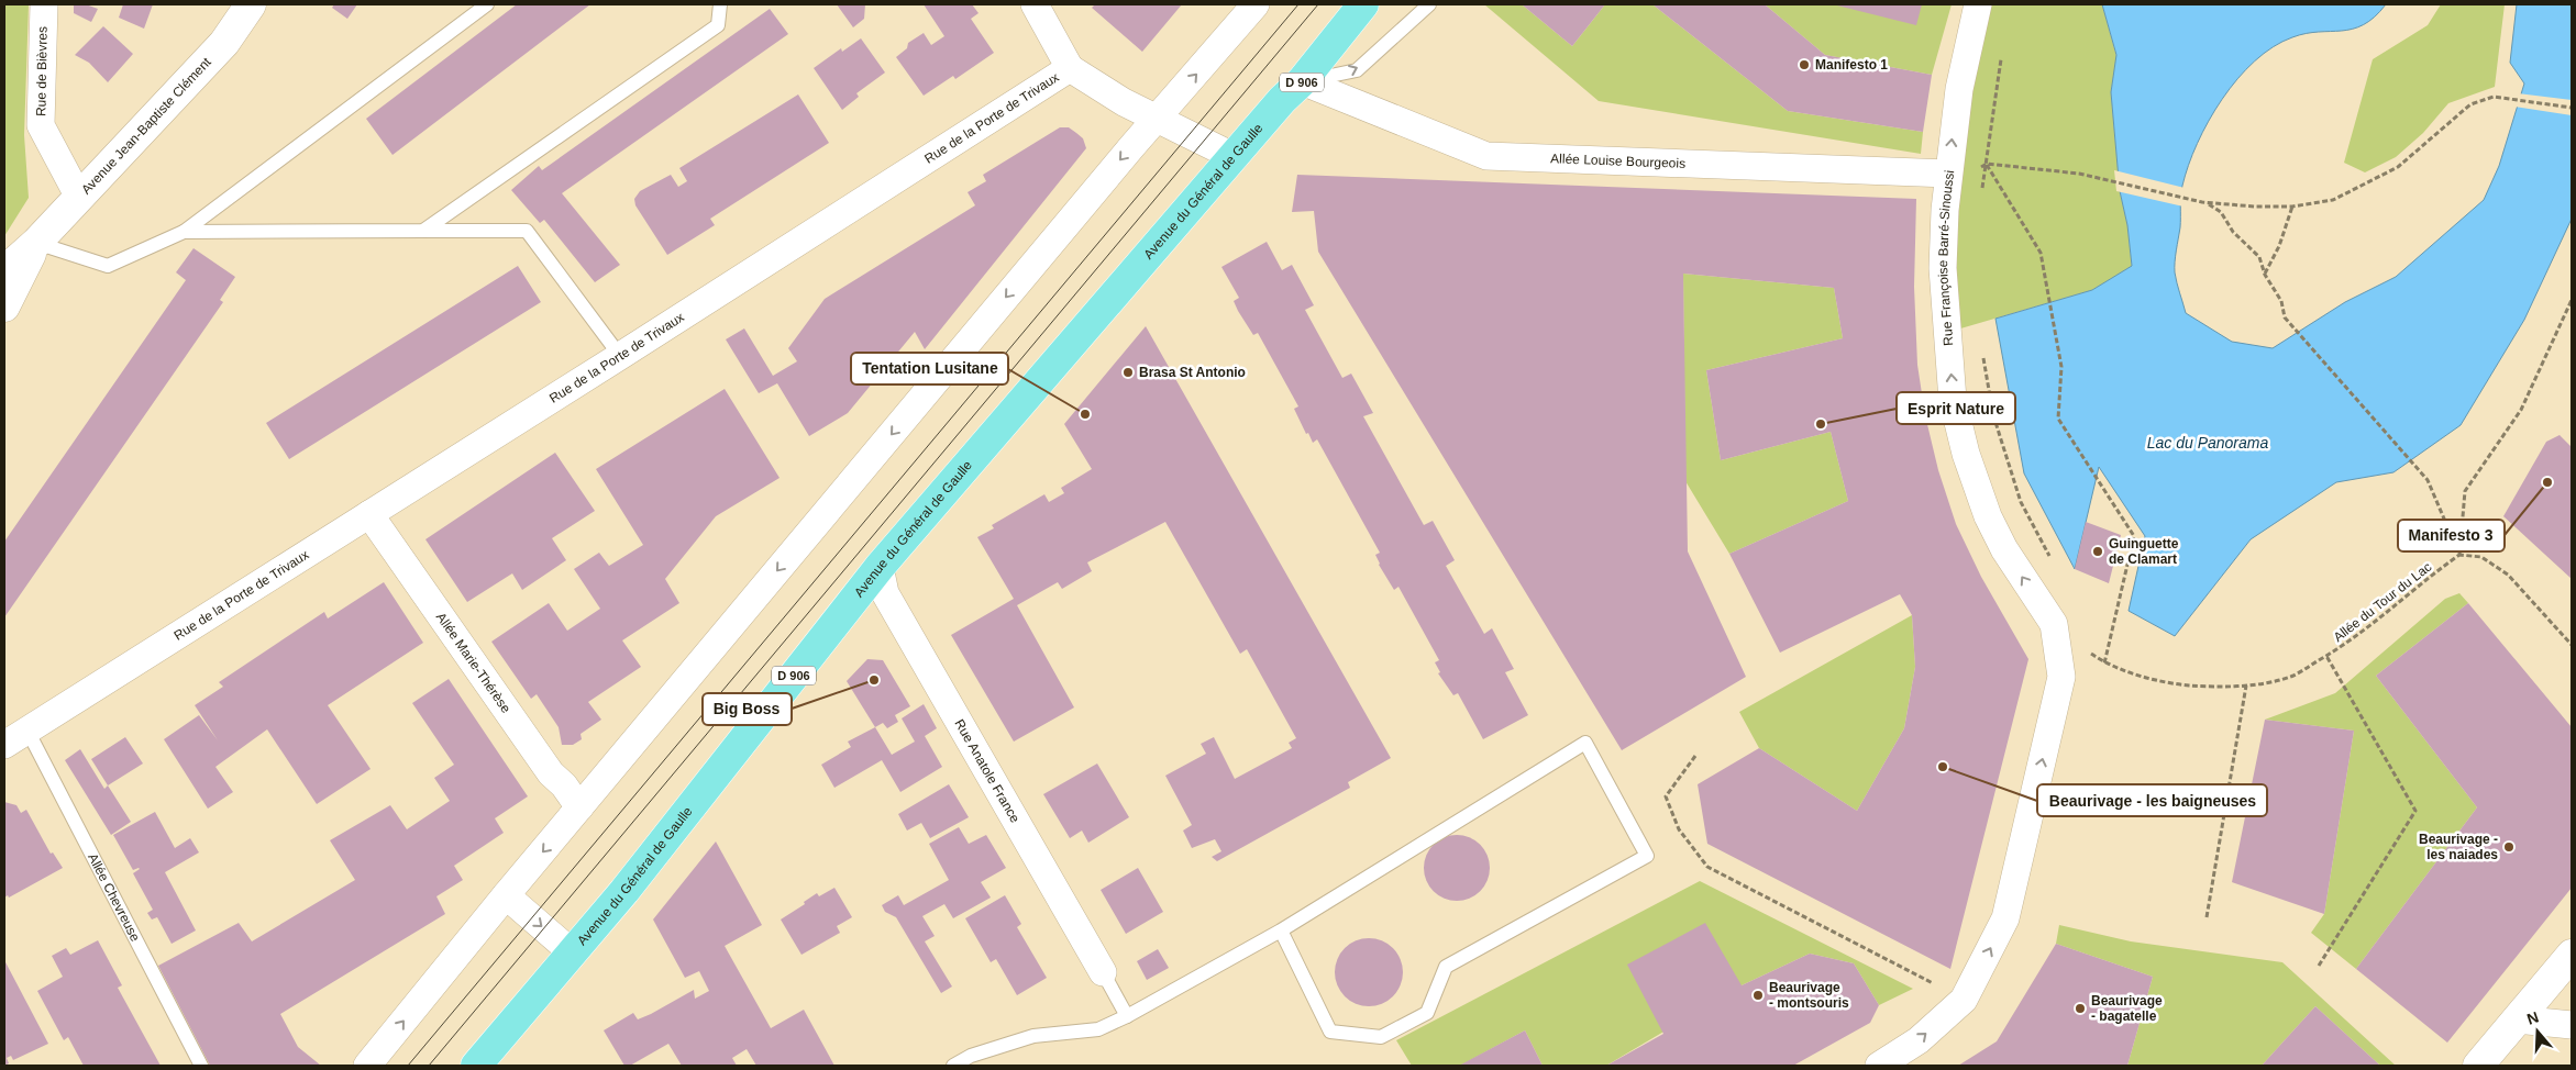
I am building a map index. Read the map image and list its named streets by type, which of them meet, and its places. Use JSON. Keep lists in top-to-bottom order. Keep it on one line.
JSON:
{"streets":{"main road":["D 906","Avenue du Général de Gaulle"],"street":["Rue de Bièvres","Rue de la Porte de Trivaux","Avenue Jean-Baptiste Clément","Allée Louise Bourgeois","Rue Françoise Barré-Sinoussi","Allée Marie-Thérèse","Rue Anatole France"],"lane":["Allée Chevreuse"],"path":["Allée du Tour du Lac"]},"crossings":[["Rue de Bièvres","Avenue Jean-Baptiste Clément"],["Rue de la Porte de Trivaux","Avenue du Général de Gaulle"],["Rue de la Porte de Trivaux","Allée Marie-Thérèse"],["Rue de la Porte de Trivaux","Allée Chevreuse"],["Allée Louise Bourgeois","Avenue du Général de Gaulle"],["Allée Louise Bourgeois","Rue Françoise Barré-Sinoussi"],["Avenue du Général de Gaulle","Rue Anatole France"],["Rue Françoise Barré-Sinoussi","Allée du Tour du Lac"]],"one_way":["Rue Françoise Barré-Sinoussi"],"water":["Lac du Panorama"],"places":["Manifesto 1","Brasa St Antonio","Tentation Lusitane","Esprit Nature","Manifesto 3","Guinguette de Clamart","Big Boss","Beaurivage - les baigneuses","Beaurivage - les naiades","Beaurivage - montsouris","Beaurivage - bagatelle"],"north":"top"}
